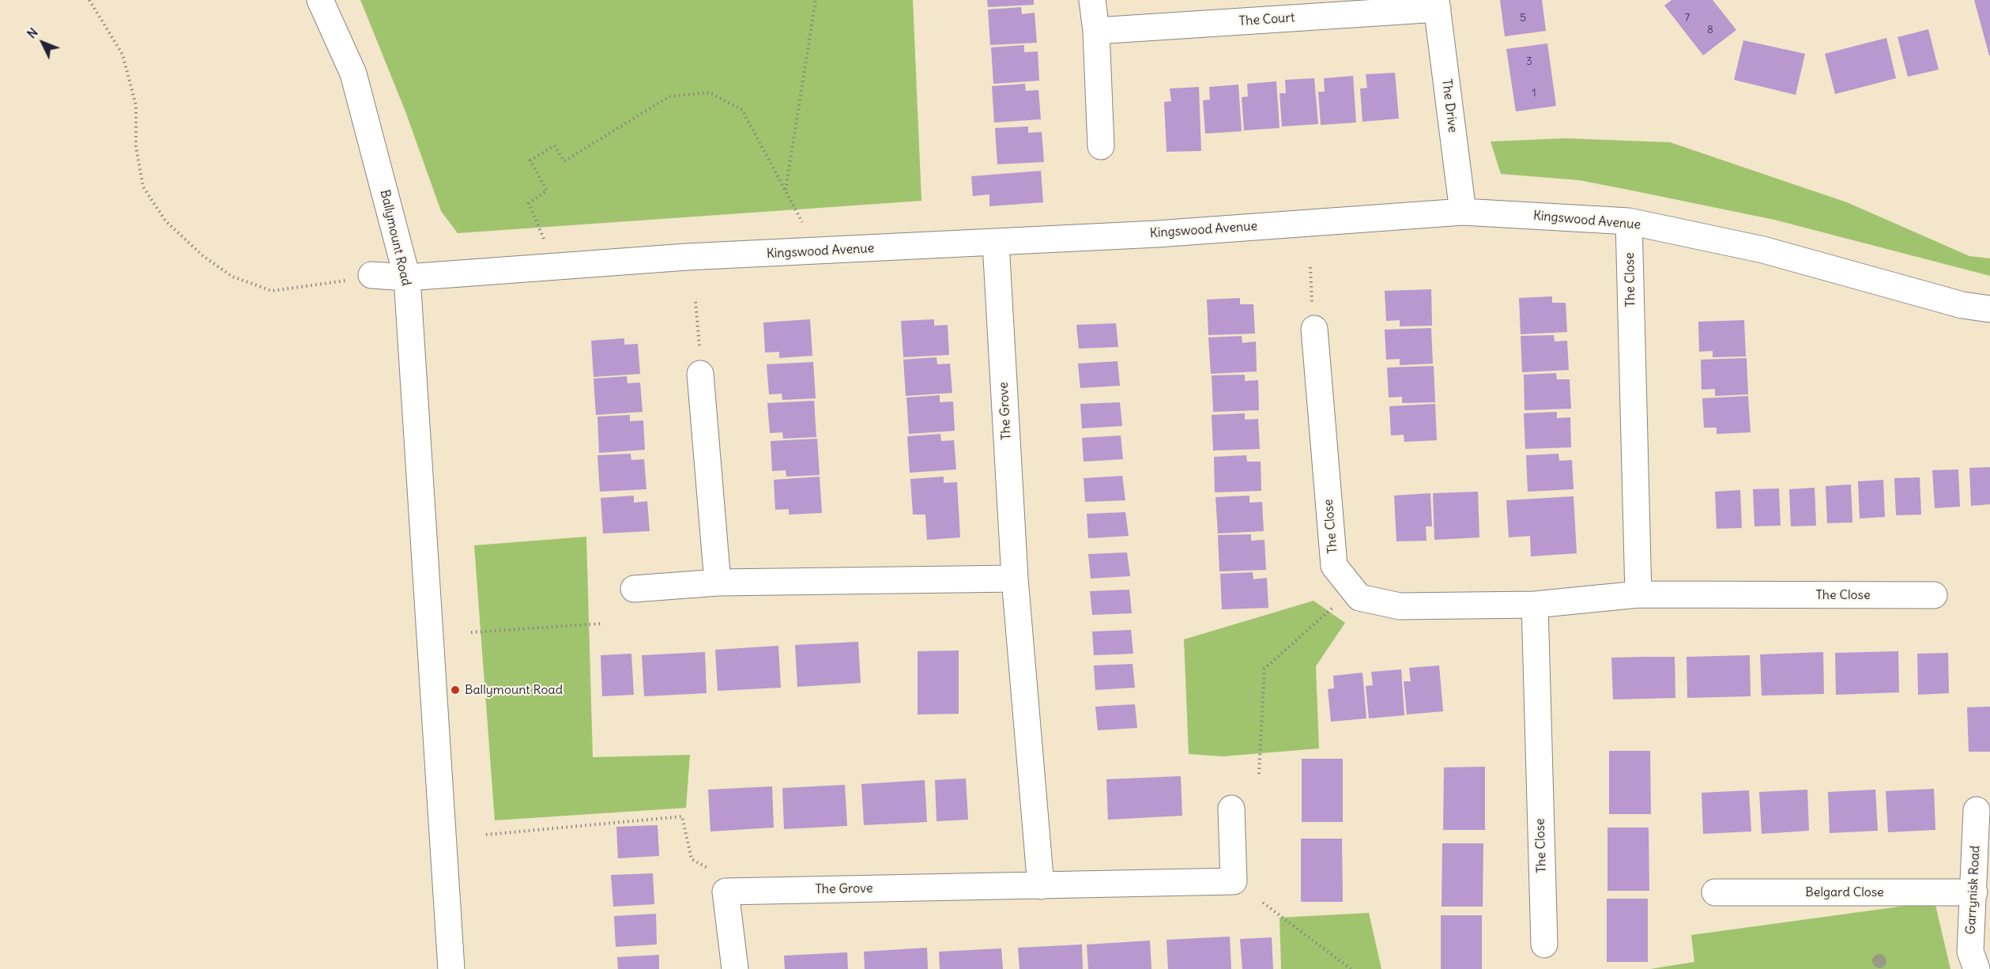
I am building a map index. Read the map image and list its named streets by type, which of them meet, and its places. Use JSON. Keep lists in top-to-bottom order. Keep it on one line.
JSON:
{"streets":{"street":["The Court","The Drive","Kingswood Avenue","Ballymount Road","The Close","The Grove","Garrynisk Road","Belgard Close"]},"crossings":[["The Court","The Drive"],["The Drive","Kingswood Avenue"],["Kingswood Avenue","Ballymount Road"],["Kingswood Avenue","The Close"],["Kingswood Avenue","The Grove"],["Garrynisk Road","Belgard Close"]],"places":["Ballymount Road"],"house_numbers":["5","7","8","3","1"],"north":"top left"}
